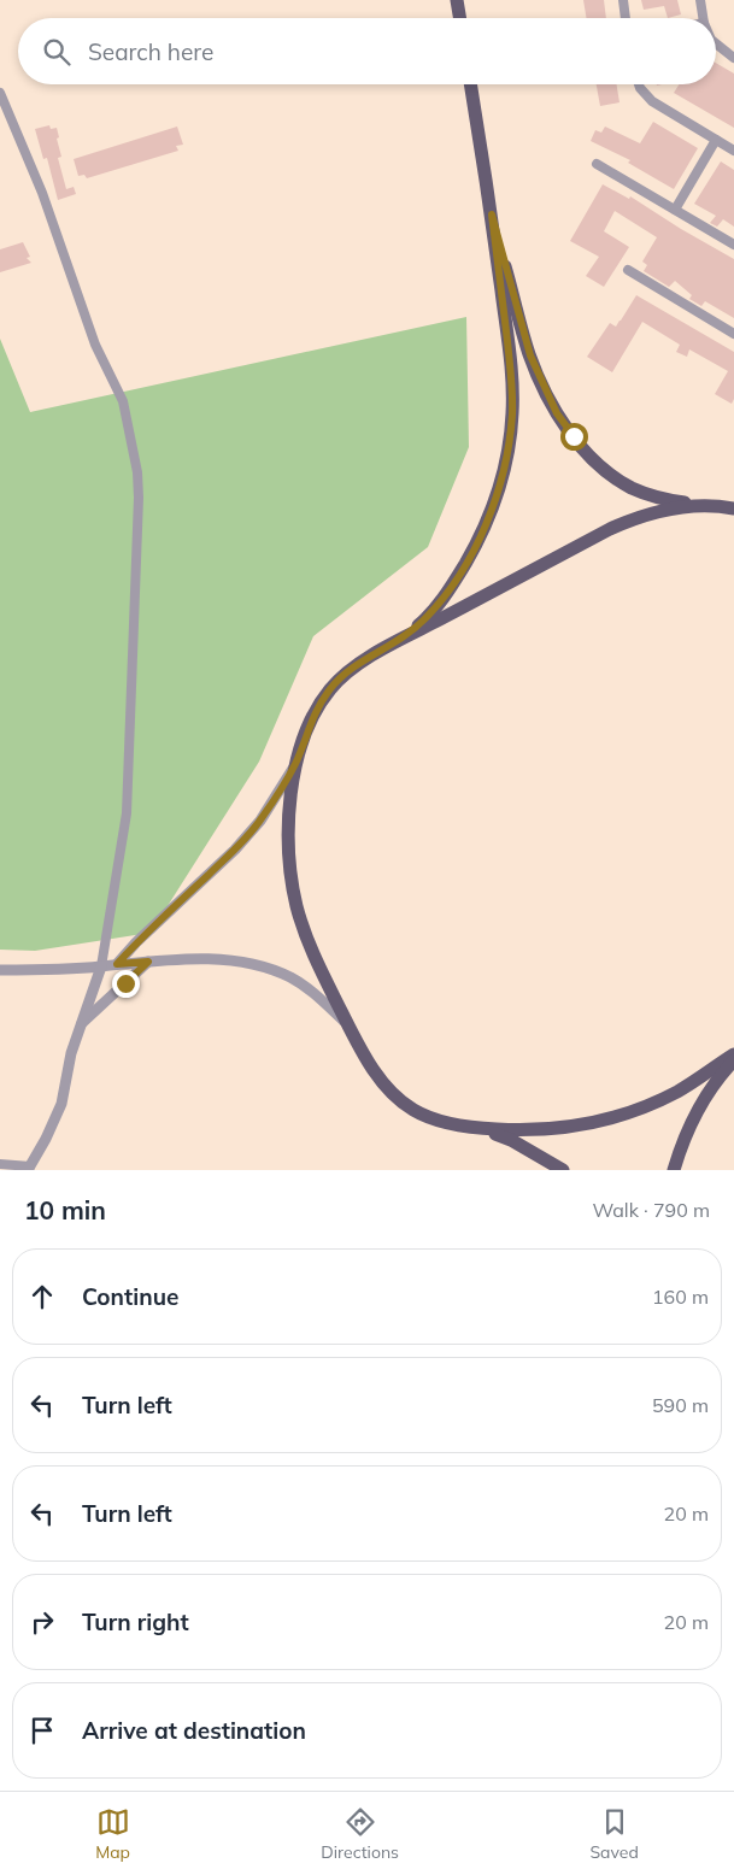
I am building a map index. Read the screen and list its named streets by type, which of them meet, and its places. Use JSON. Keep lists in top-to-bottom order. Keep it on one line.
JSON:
{"page":{"search":"Search here","heading":["10 min","Walk · 790 m"],"list":[["Continue","160 m"],["Turn left","590 m"],["Turn left","20 m"],["Turn right","20 m"],"Arrive at destination"],"nav":["Map","Directions","Saved"]}}
